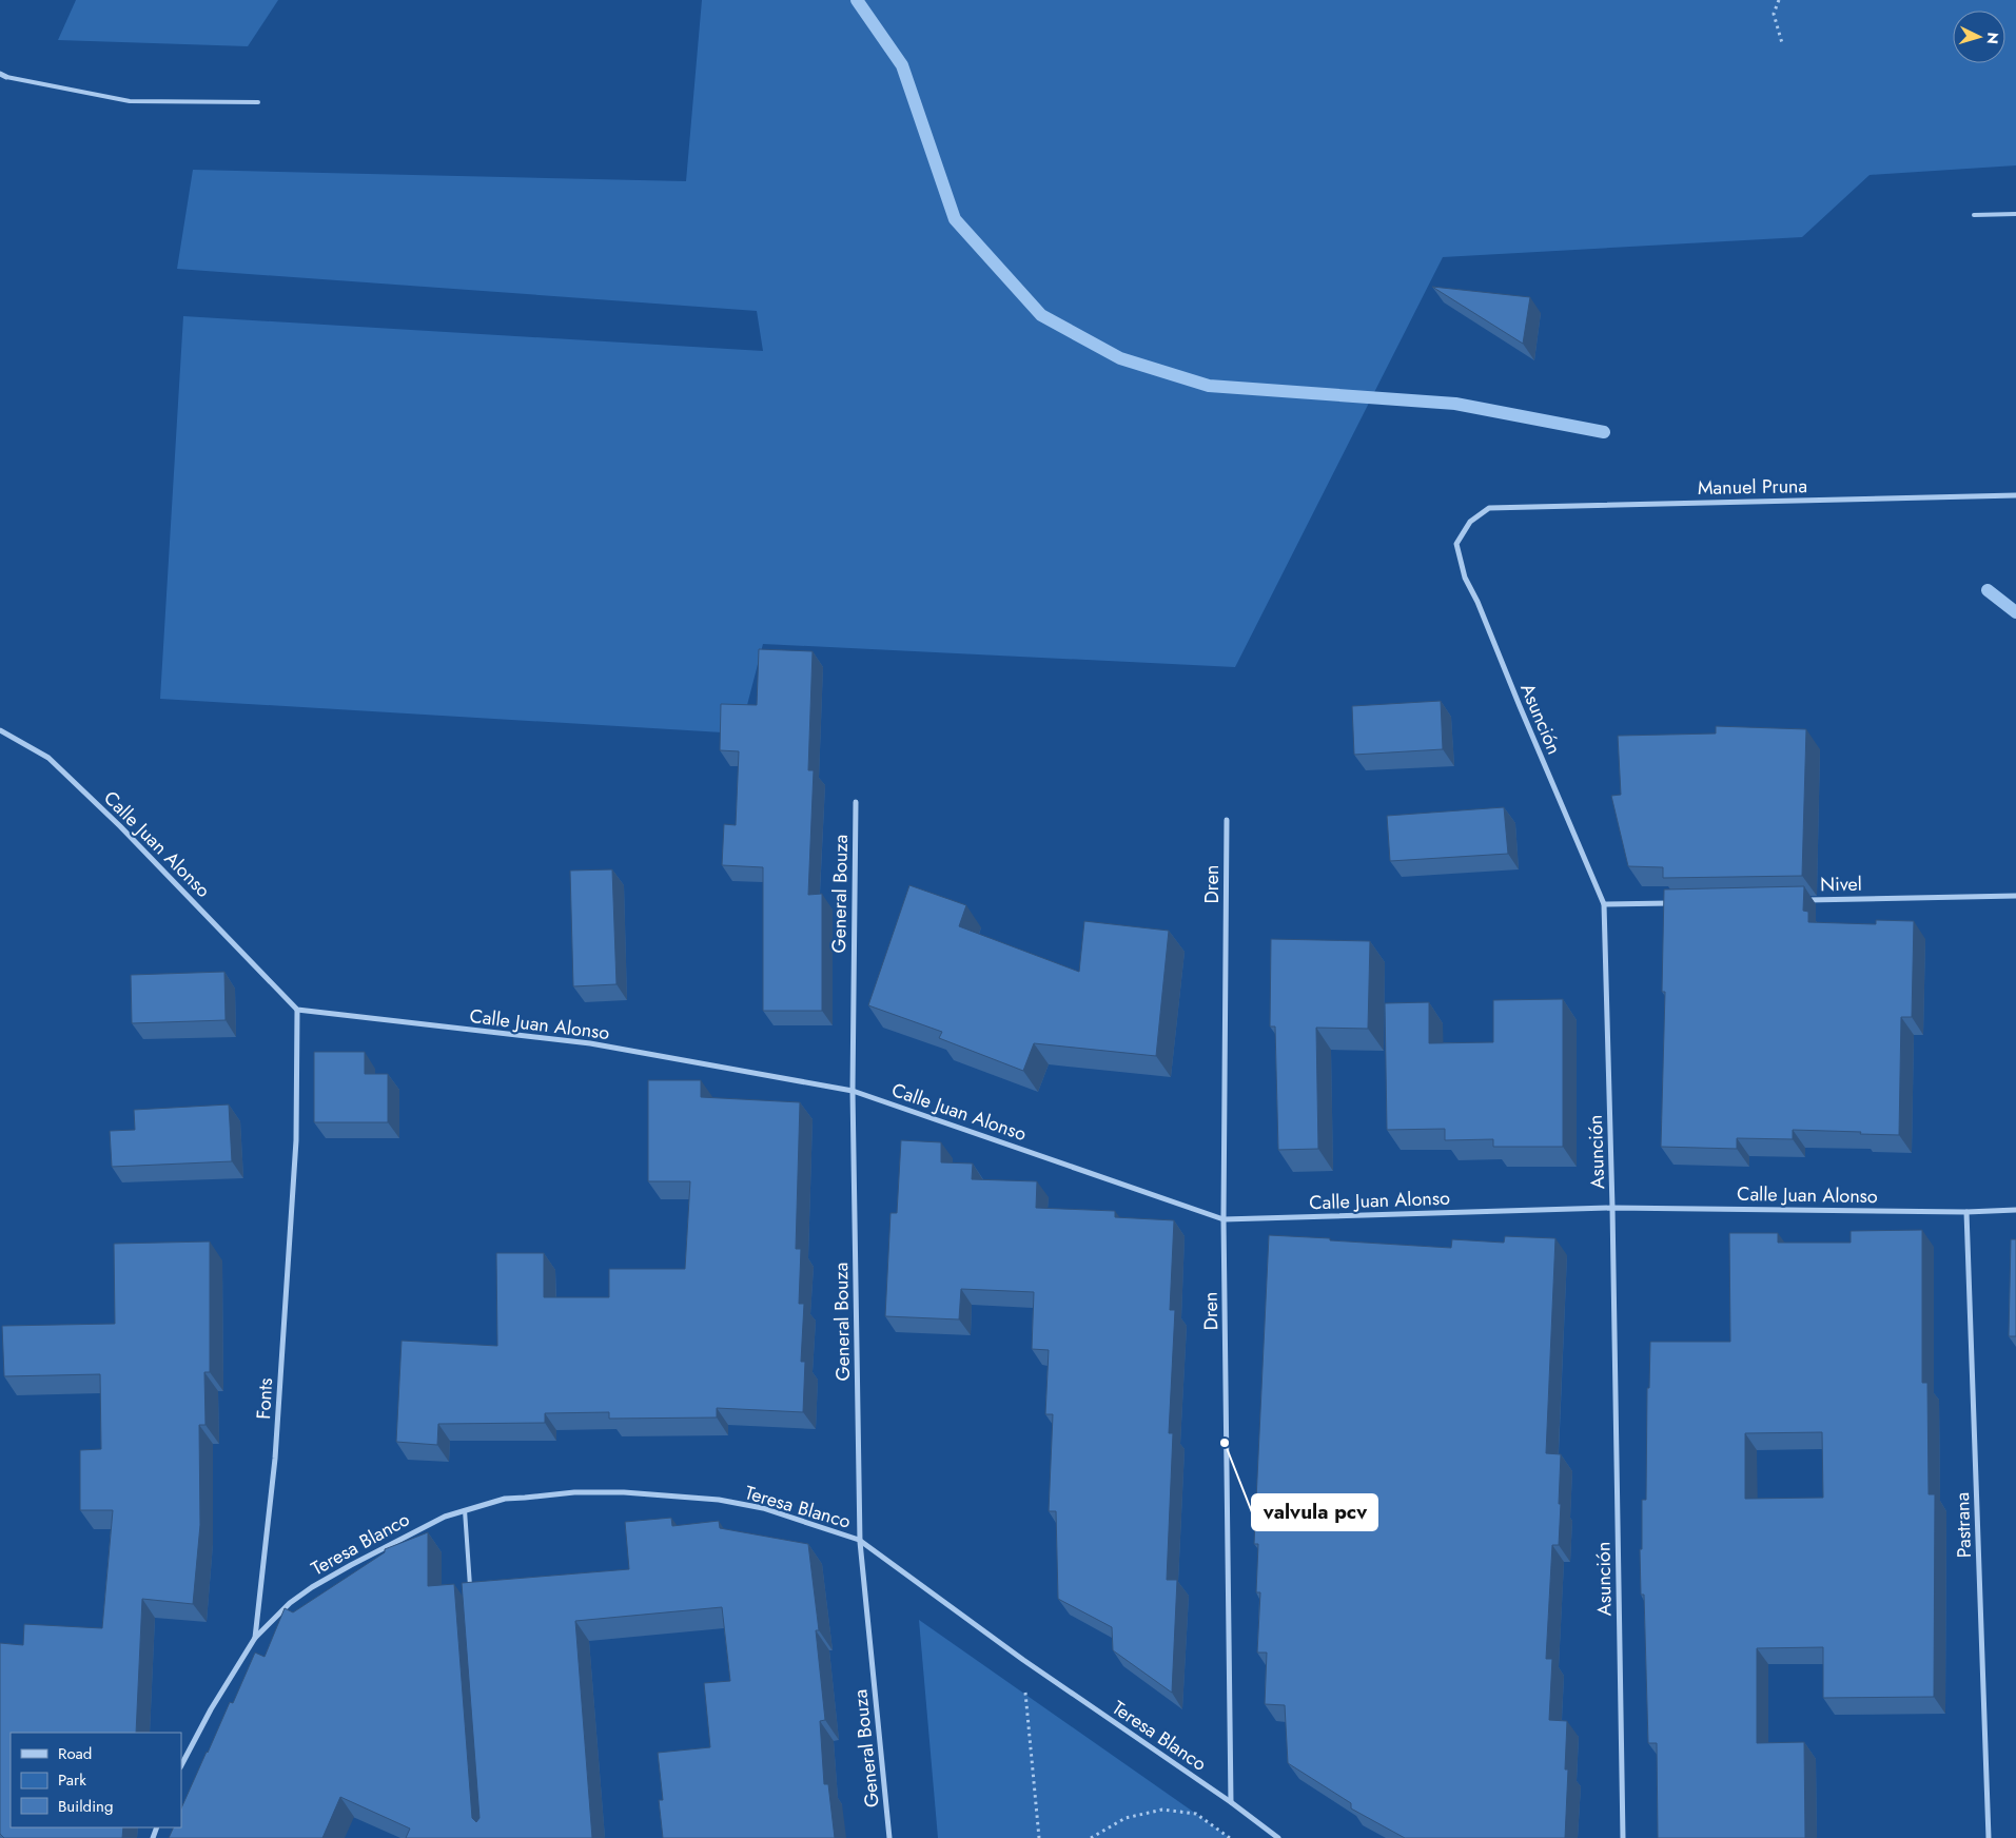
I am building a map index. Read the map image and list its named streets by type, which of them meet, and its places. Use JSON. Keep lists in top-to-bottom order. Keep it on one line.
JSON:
{"streets":{"street":["Manuel Pruna","Asunción","Calle Juan Alonso","Dren","Nivel","General Bouza","Fonts","Teresa Blanco","Pastrana"]},"crossings":[["Manuel Pruna","Asunción"],["Asunción","Calle Juan Alonso"],["Calle Juan Alonso","Dren"],["Calle Juan Alonso","General Bouza"],["Calle Juan Alonso","Fonts"],["Calle Juan Alonso","Pastrana"],["Dren","Teresa Blanco"],["General Bouza","Teresa Blanco"],["Fonts","Teresa Blanco"]],"places":["valvula pcv"],"legend":["Road","Park","Building"],"north":"right"}
